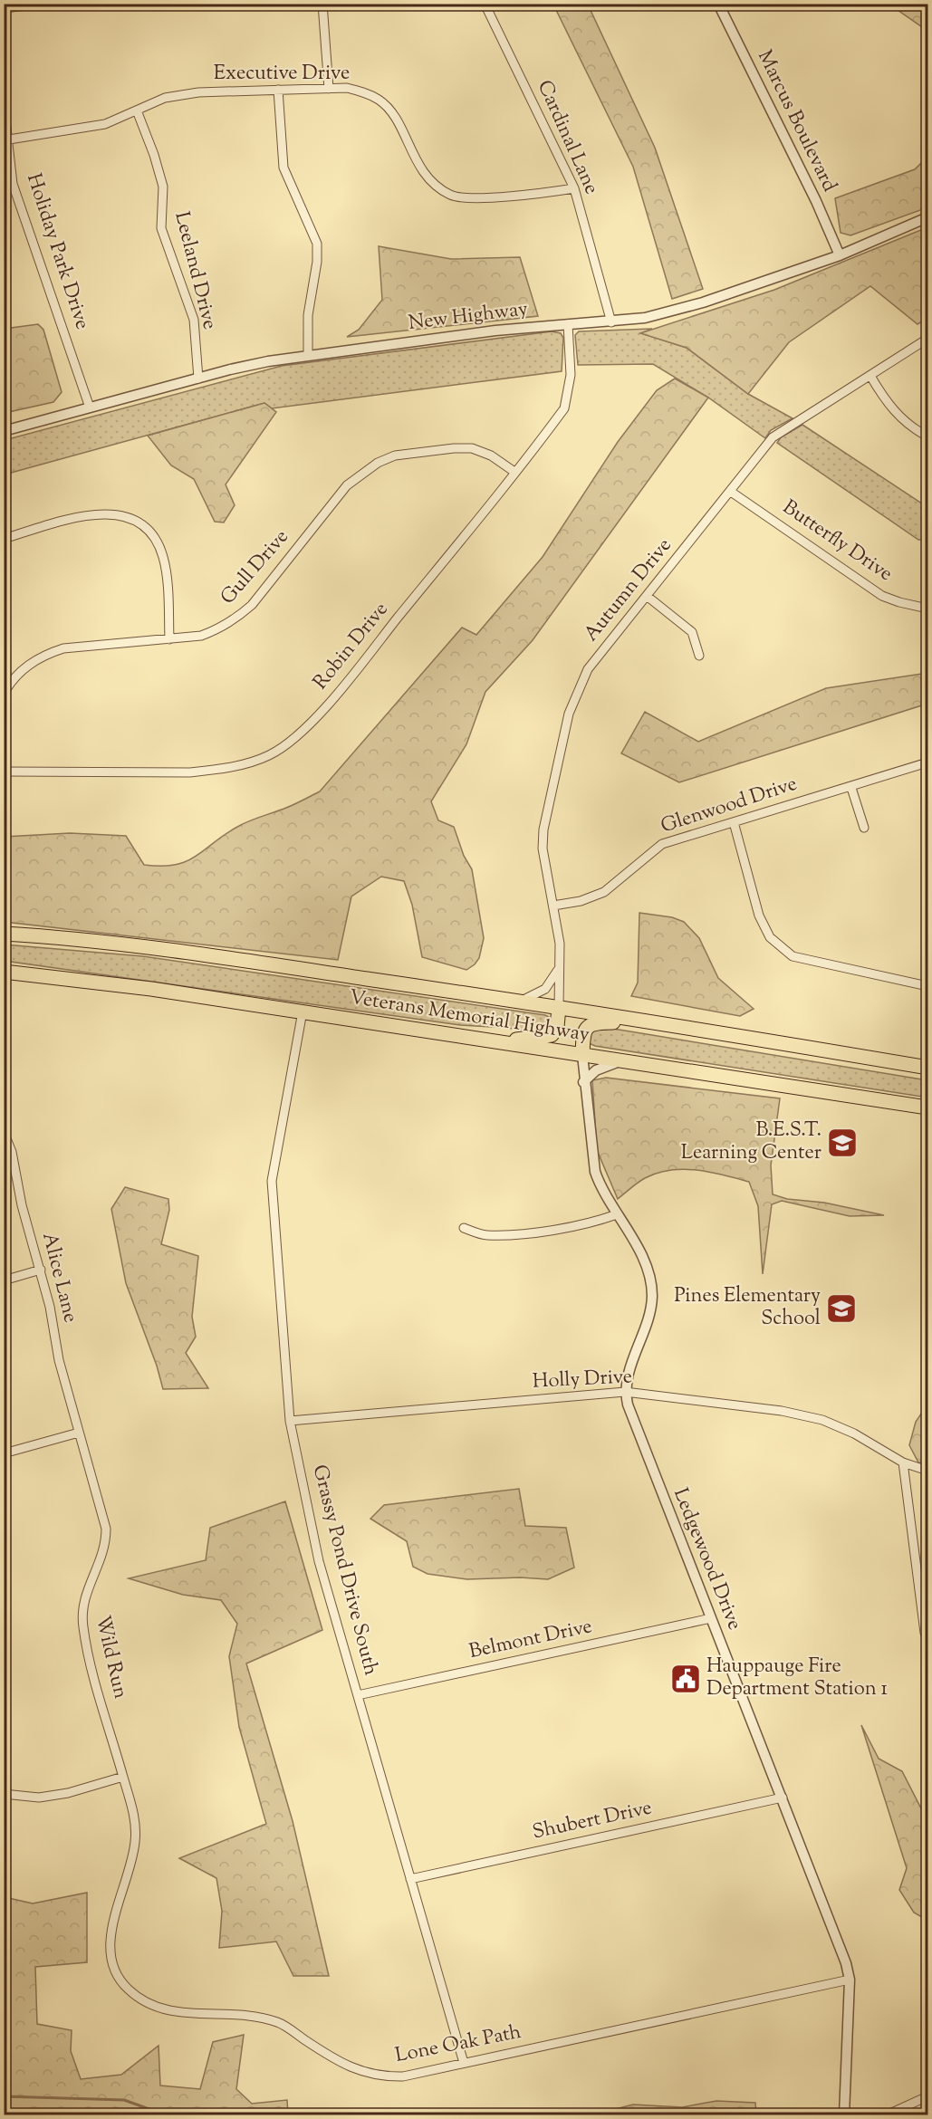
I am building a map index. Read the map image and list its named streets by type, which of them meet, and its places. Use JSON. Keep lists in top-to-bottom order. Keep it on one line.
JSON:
{"streets":{"highway":["Veterans Memorial Highway"],"street":["Executive Drive","Marcus Boulevard","Cardinal Lane","Holiday Park Drive","Leeland Drive","New Highway","Butterfly Drive","Gull Drive","Autumn Drive","Robin Drive","Glenwood Drive","Alice Lane","Holly Drive","Ledgewood Drive","Grassy Pond Drive South","Belmont Drive","Wild Run","Shubert Drive","Lone Oak Path"]},"crossings":[["Executive Drive","Cardinal Lane"],["Executive Drive","Holiday Park Drive"],["Executive Drive","Leeland Drive"],["Marcus Boulevard","New Highway"],["Cardinal Lane","New Highway"],["Holiday Park Drive","New Highway"],["Leeland Drive","New Highway"],["New Highway","Robin Drive"],["Butterfly Drive","Autumn Drive"],["Gull Drive","Robin Drive"],["Autumn Drive","Glenwood Drive"],["Autumn Drive","Veterans Memorial Highway"],["Veterans Memorial Highway","Ledgewood Drive"],["Veterans Memorial Highway","Grassy Pond Drive South"],["Alice Lane","Wild Run"],["Holly Drive","Ledgewood Drive"],["Holly Drive","Grassy Pond Drive South"],["Ledgewood Drive","Belmont Drive"],["Ledgewood Drive","Shubert Drive"],["Ledgewood Drive","Lone Oak Path"],["Grassy Pond Drive South","Belmont Drive"],["Grassy Pond Drive South","Shubert Drive"],["Grassy Pond Drive South","Lone Oak Path"],["Wild Run","Lone Oak Path"]],"places":{"school or university":["B.E.S.T. Learning Center","Pines Elementary School"],"public building":["Hauppauge Fire Department Station 1"]}}
